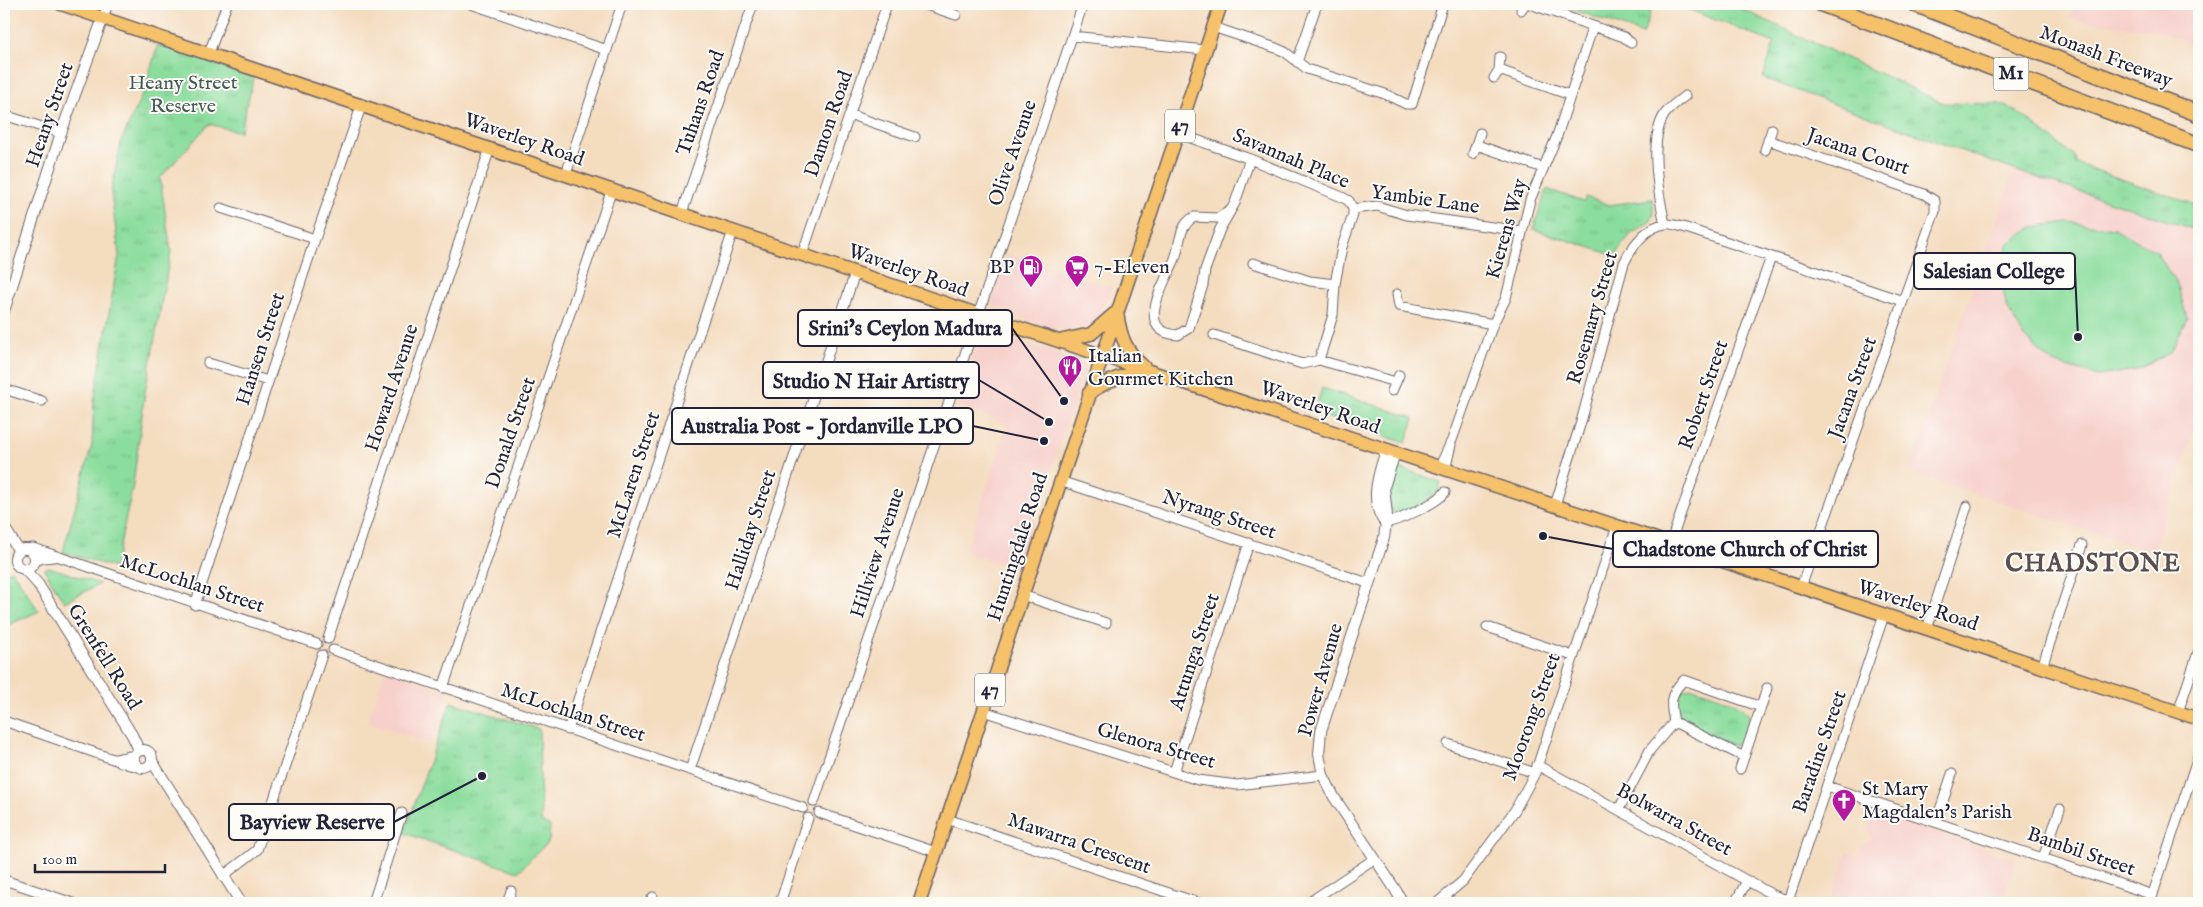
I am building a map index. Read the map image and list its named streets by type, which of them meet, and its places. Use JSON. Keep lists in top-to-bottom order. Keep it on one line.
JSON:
{"streets":{"highway":["Monash Freeway","M1"],"main road":["47","Waverley Road","Huntingdale Road"],"street":["Tuhans Road","Heany Street","Damon Road","Jacana Court","Olive Avenue","Savannah Place","Yambie Lane","Kierens Way","Rosemary Street","Hansen Street","Howard Avenue","Jacana Street","Robert Street","Donald Street","McLaren Street","Nyrang Street","Halliday Street","Hillview Avenue","McLochlan Street","Attunga Street","Grenfell Road","Power Avenue","Moorong Street","Glenora Street","Baradine Street","Bolwarra Street","Mawarra Crescent","Bambil Street"]},"crossings":[["Tuhans Road","Waverley Road"],["Heany Street","Waverley Road"],["Damon Road","Waverley Road"],["Waverley Road","Olive Avenue"],["Waverley Road","Kierens Way"],["Waverley Road","Rosemary Street"],["Waverley Road","Hansen Street"],["Waverley Road","Howard Avenue"],["Waverley Road","Jacana Street"],["Waverley Road","Robert Street"],["Waverley Road","Donald Street"],["Waverley Road","McLaren Street"],["Waverley Road","Halliday Street"],["Waverley Road","Huntingdale Road"],["Waverley Road","Hillview Avenue"],["Waverley Road","Power Avenue"],["Waverley Road","Moorong Street"],["Waverley Road","Baradine Street"],["Jacana Court","Jacana Street"],["Olive Avenue","Hillview Avenue"],["Savannah Place","Yambie Lane"],["Savannah Place","Huntingdale Road"],["Yambie Lane","Kierens Way"],["Hansen Street","McLochlan Street"],["Howard Avenue","McLochlan Street"],["Donald Street","McLochlan Street"],["McLaren Street","McLochlan Street"],["Nyrang Street","Huntingdale Road"],["Nyrang Street","Attunga Street"],["Nyrang Street","Power Avenue"],["Halliday Street","McLochlan Street"],["Huntingdale Road","Glenora Street"],["Huntingdale Road","Mawarra Crescent"],["Hillview Avenue","McLochlan Street"],["Attunga Street","Glenora Street"],["Power Avenue","Glenora Street"],["Moorong Street","Bolwarra Street"],["Baradine Street","Bolwarra Street"],["Baradine Street","Bambil Street"]],"districts":["CHADSTONE"],"parks":["Heany Street Reserve"],"places":{"fuel station":["BP"],"supermarket":["7-Eleven"],"other":["Salesian College","Srini's Ceylon Madura","Studio N Hair Artistry","Australia Post - Jordanville LPO","Chadstone Church of Christ","Bayview Reserve"],"restaurant":["Italian Gourmet Kitchen"],"church":["St Mary Magdalen's Parish"]},"scale_bar":"100 m"}
